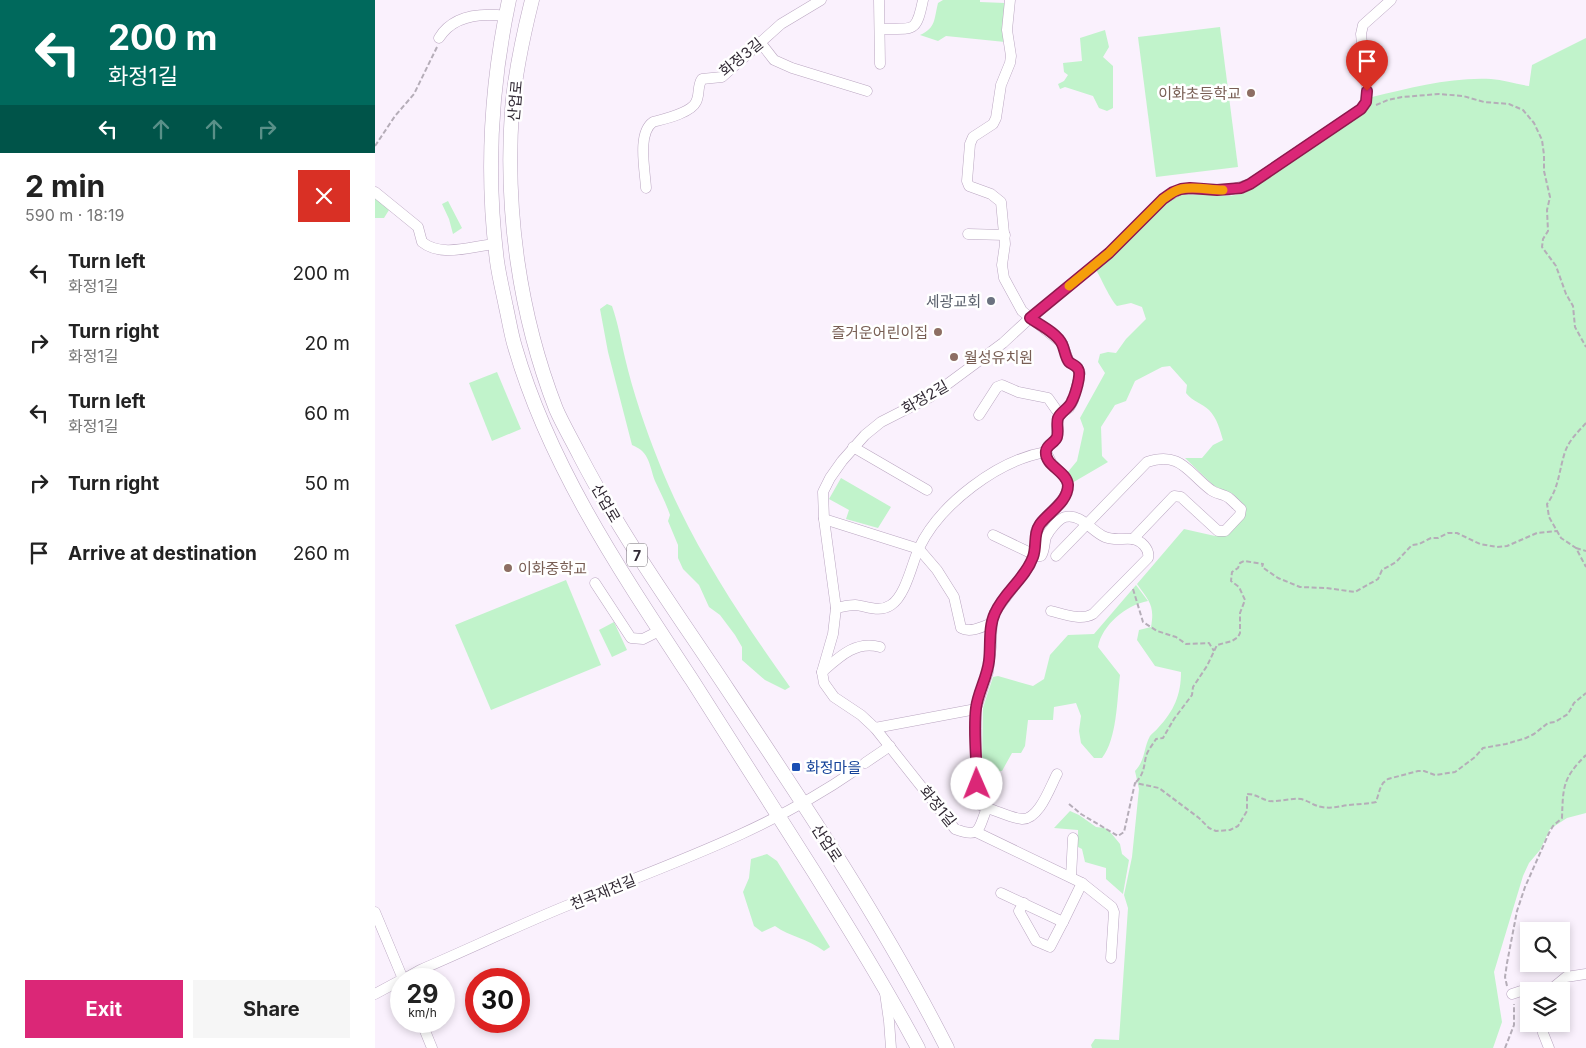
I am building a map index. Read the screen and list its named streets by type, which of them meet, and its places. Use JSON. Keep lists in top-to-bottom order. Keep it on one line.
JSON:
{"streets":{"main road":["산업로","7"],"street":["화정3길","화정2길","화정1길","천곡재전길"]},"crossings":[["산업로","천곡재전길"]],"places":{"other":["이화초등학교","세광교회","즐거운어린이집","월성유치원","이화중학교"],"transit":["화정마을"]},"page":{"turn":["200 m","화정1길"],"heading":["2 min","590 m · 18:19"],"list":[{"name":"Turn left","note":"화정1길","value":"200 m"},{"name":"Turn right","note":"화정1길","value":"20 m"},{"name":"Turn left","note":"화정1길","value":"60 m"},{"name":"Turn right","value":"50 m"},{"name":"Arrive at destination","value":"260 m"}],"speed":"29 km/h","limit":"30","buttons":["Exit","Share"]}}
